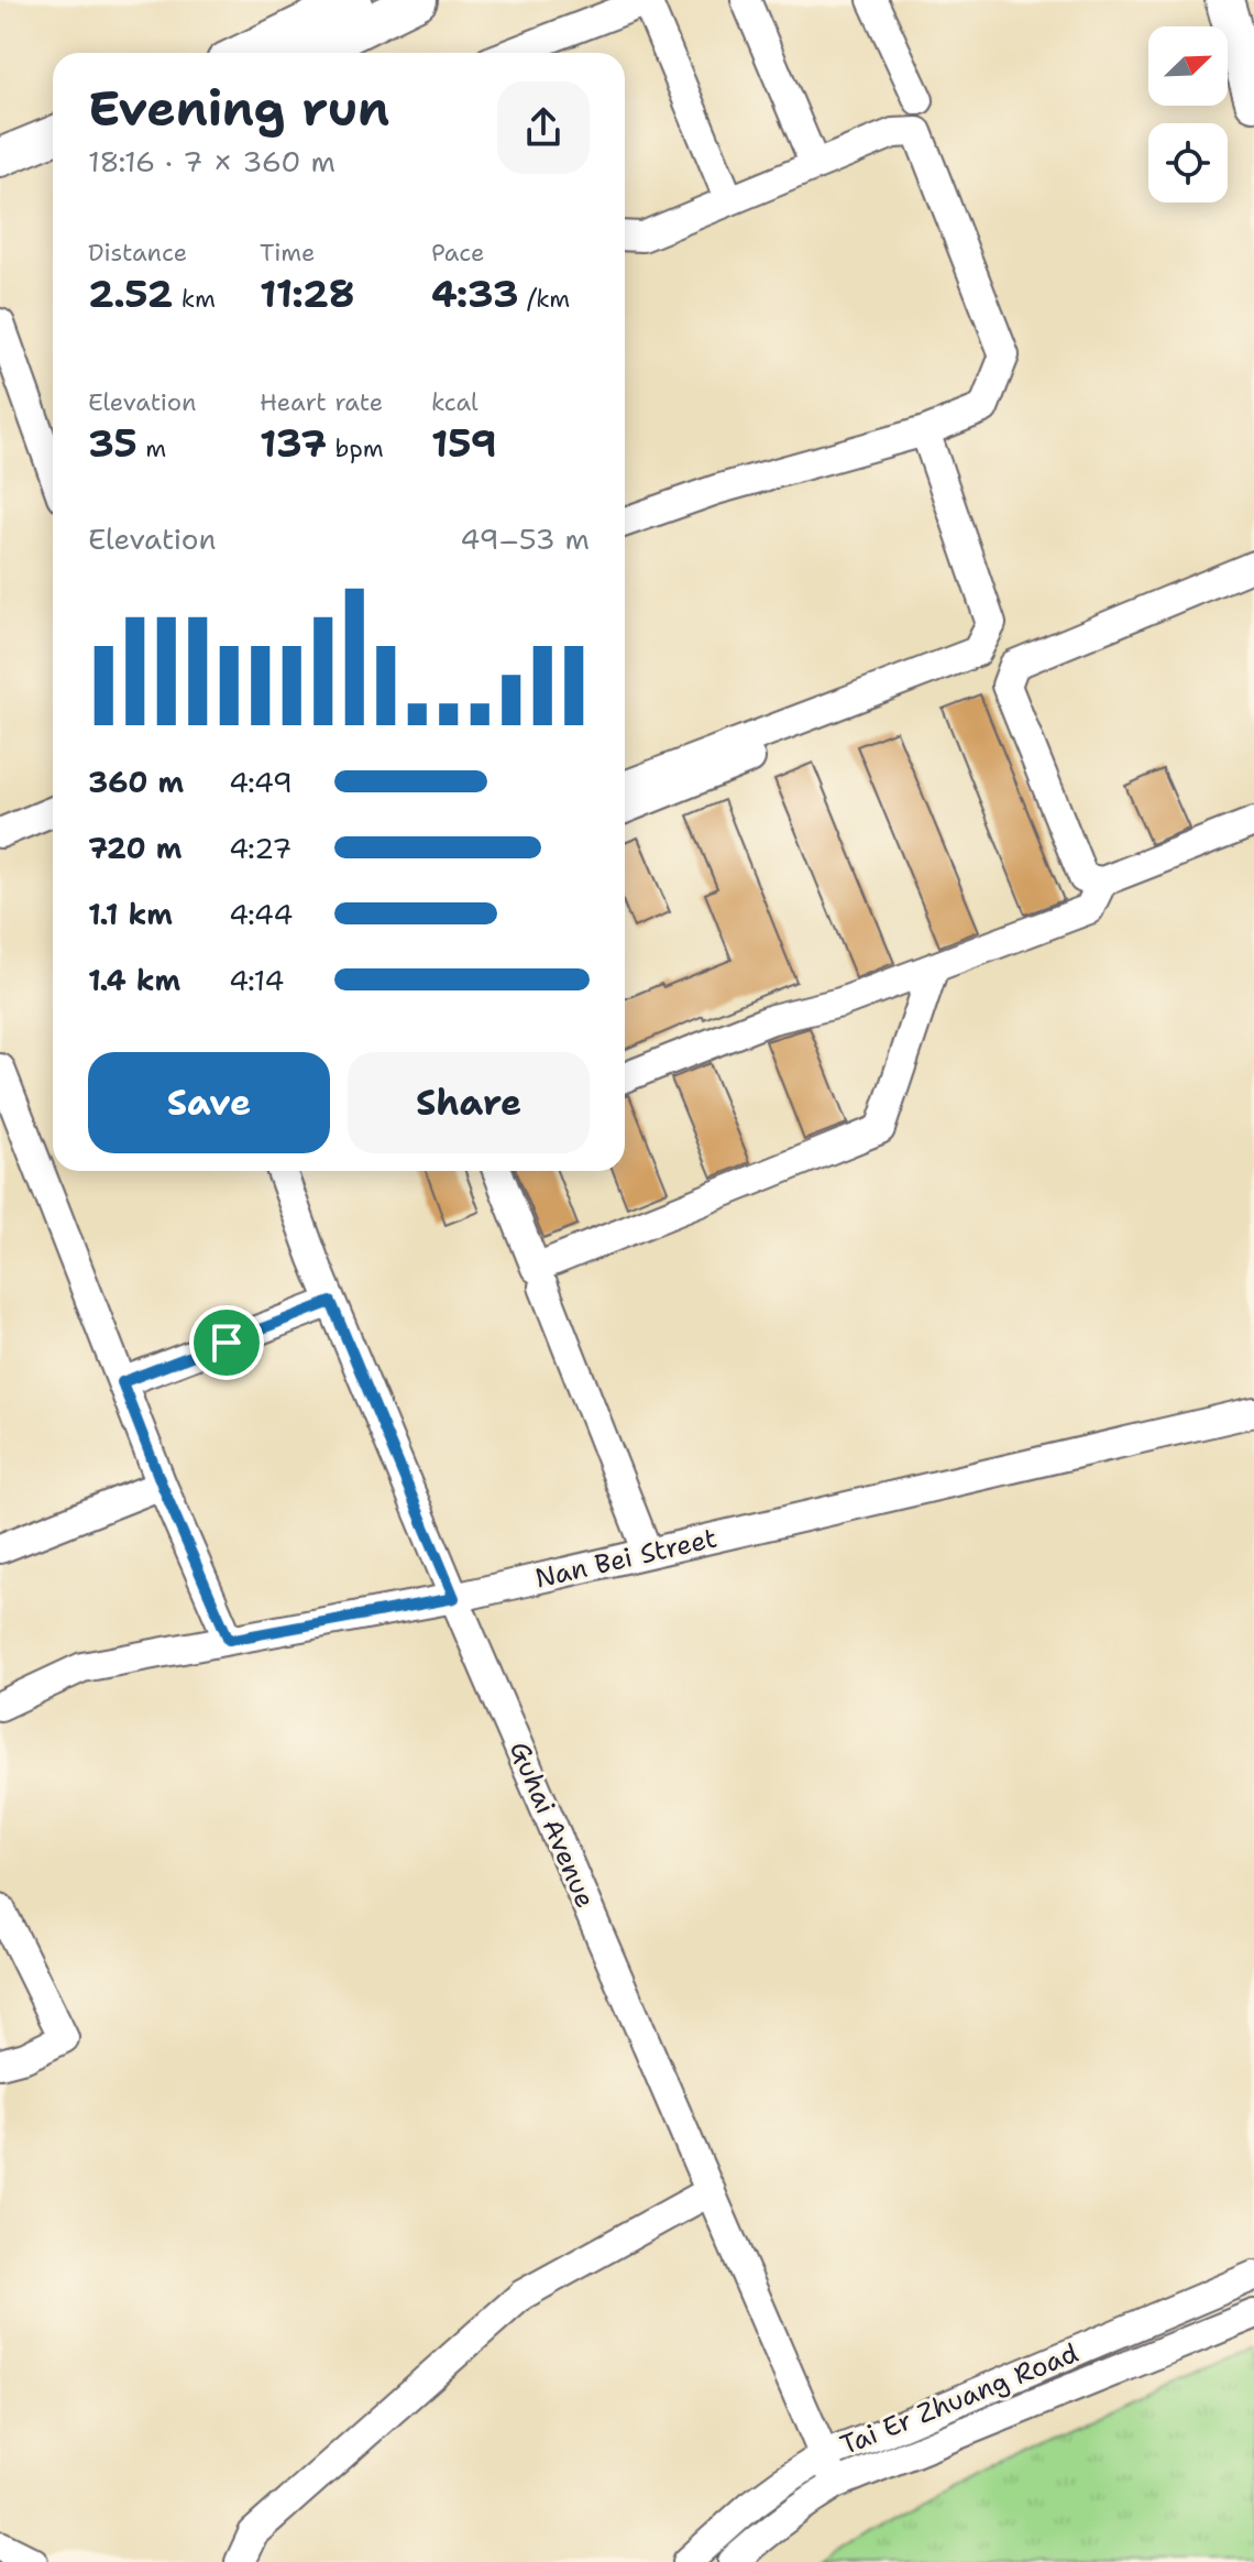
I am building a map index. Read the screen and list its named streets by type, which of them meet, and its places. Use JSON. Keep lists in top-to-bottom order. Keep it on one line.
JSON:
{"streets":{"street":["Nan Bei Street","Guhai Avenue","Tai Er Zhuang Road"]},"crossings":[["Nan Bei Street","Guhai Avenue"],["Guhai Avenue","Tai Er Zhuang Road"]],"north":"top right","page":{"heading":["Evening run","18:16 · 7 × 360 m"],"stats":[["Distance","2.52 km"],["Time","11:28"],["Pace","4:33 /km"],["Elevation","35 m"],["Heart rate","137 bpm"],["kcal","159"]],"chart":["Elevation","49–53 m"],"list":[{"name":"360 m","note":"4:49"},{"name":"720 m","note":"4:27"},{"name":"1.1 km","note":"4:44"},{"name":"1.4 km","note":"4:14"}],"buttons":["Save","Share"]}}
